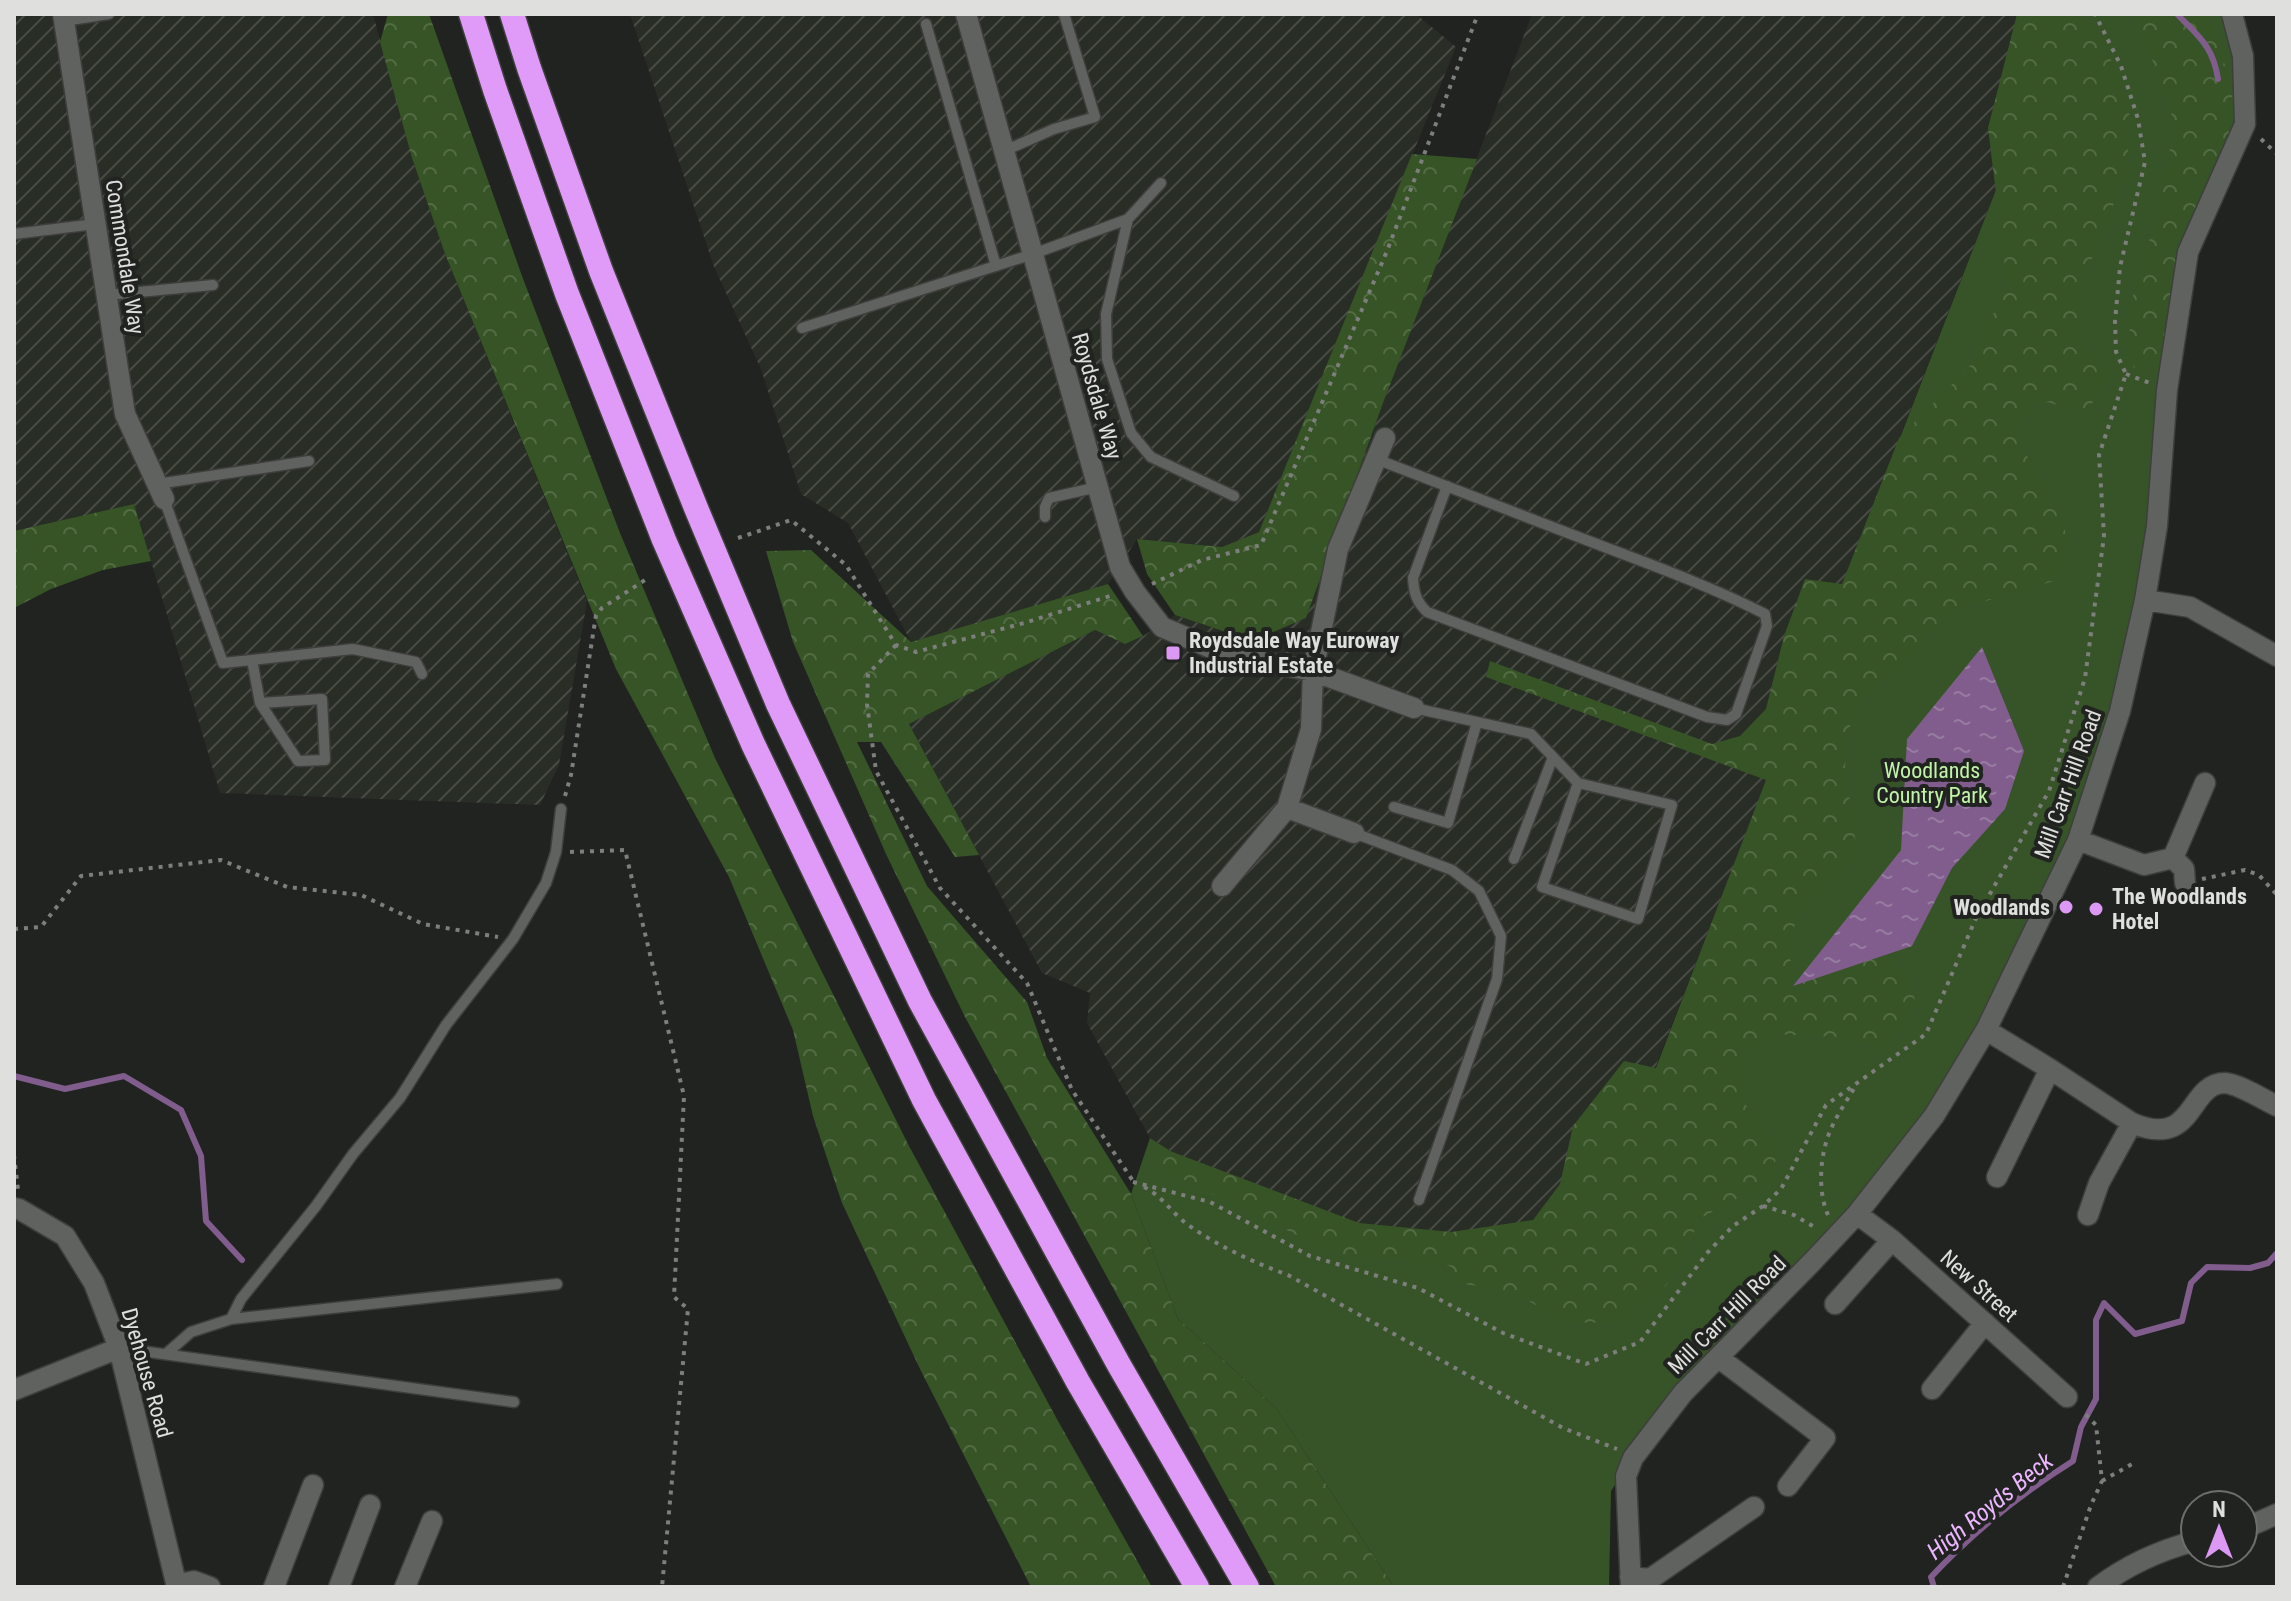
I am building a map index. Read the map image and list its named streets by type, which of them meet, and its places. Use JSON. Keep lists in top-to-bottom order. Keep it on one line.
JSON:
{"streets":{"street":["Commondale Way","Roydsdale Way","Mill Carr Hill Road","New Street","Dyehouse Road"]},"crossings":[["Mill Carr Hill Road","New Street"]],"water":["High Royds Beck"],"parks":["Woodlands Country Park"],"places":{"transit":["Roydsdale Way Euroway Industrial Estate"],"other":["Woodlands","The Woodlands Hotel"]},"north":"top"}
